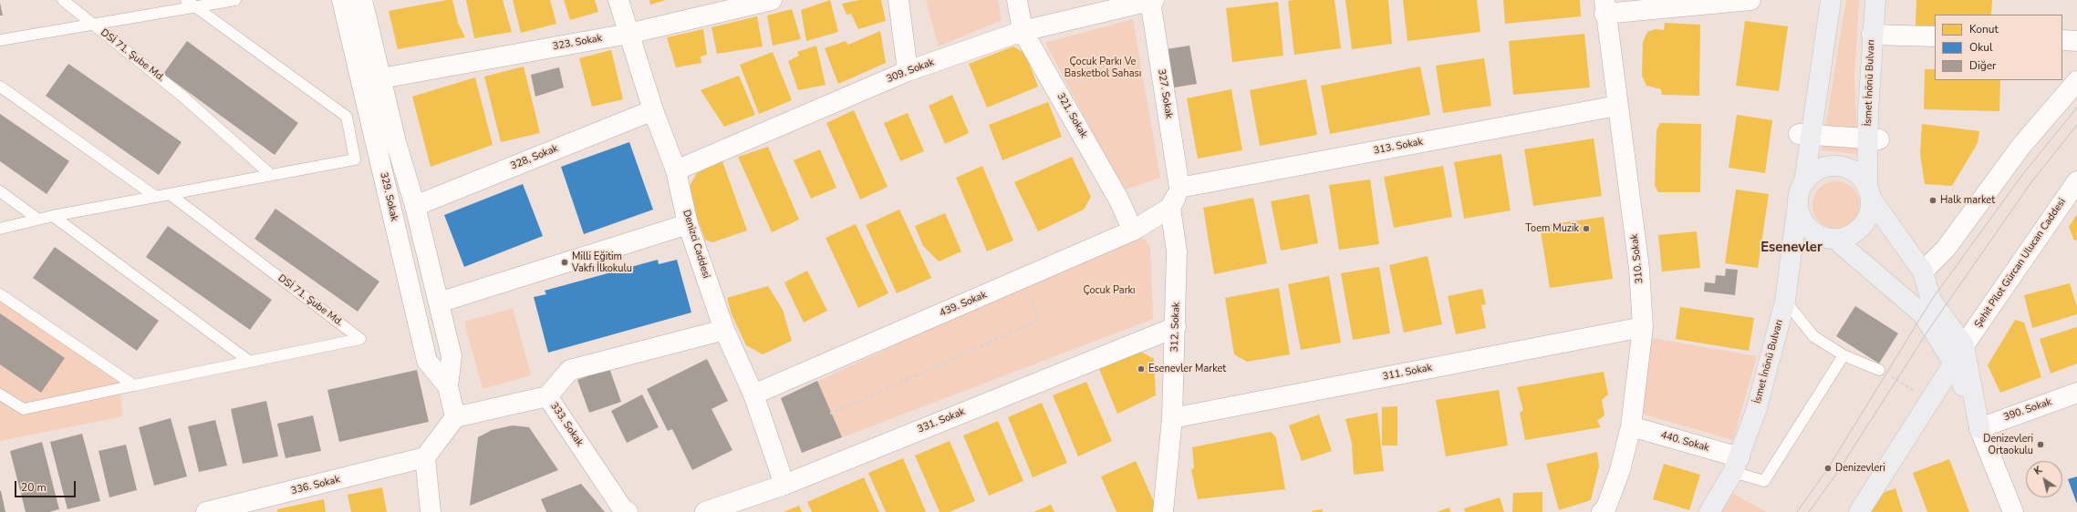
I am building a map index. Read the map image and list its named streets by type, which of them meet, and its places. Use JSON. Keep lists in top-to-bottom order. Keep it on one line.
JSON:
{"streets":{"main road":["İsmet İnönü Bulvarı"],"street":["323. Sokak","309. Sokak","327. Sokak","321. Sokak","313. Sokak","328, Sokak","329. Sokak","Denizci Caddesi","310. Sokak","Şehit Pilot Gürcan Ulucan Caddesi","439. Sokak","312. Sokak","311. Sokak","390. Sokak","331. Sokak","333. Sokak","440. Sokak","336. Sokak"],"lane":["DSİ 71. Şube Md."]},"crossings":[["323. Sokak","329. Sokak"],["323. Sokak","Denizci Caddesi"],["309. Sokak","327. Sokak"],["309. Sokak","321. Sokak"],["309. Sokak","Denizci Caddesi"],["İsmet İnönü Bulvarı","440. Sokak"],["327. Sokak","313. Sokak"],["321. Sokak","439. Sokak"],["313. Sokak","310. Sokak"],["328, Sokak","329. Sokak"],["328, Sokak","Denizci Caddesi"],["329. Sokak","333. Sokak"],["Denizci Caddesi","439. Sokak"],["Denizci Caddesi","331. Sokak"],["310. Sokak","311. Sokak"],["310. Sokak","440. Sokak"],["439. Sokak","312. Sokak"],["312. Sokak","311. Sokak"],["312. Sokak","331. Sokak"]],"districts":["Esenevler"],"parks":["Çocuk Parkı Ve Basketbol Sahası","Çocuk Parkı"],"places":["Halk market","Toem Muzik","Milli Eğitim Vakfı İlkokulu","Esenevler Market","Denizevleri Ortaokulu","Denizevleri"],"legend":["Konut","Okul","Diğer"],"scale_bar":"20 m","north":"top left"}
